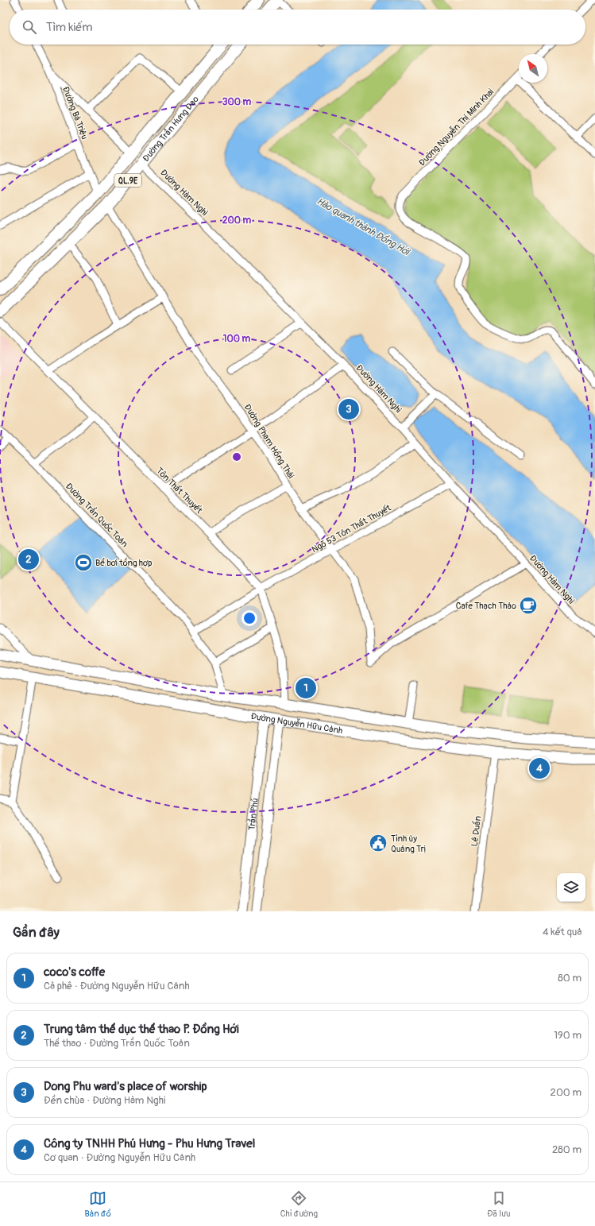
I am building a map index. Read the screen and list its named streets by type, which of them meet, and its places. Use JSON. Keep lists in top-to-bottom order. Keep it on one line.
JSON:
{"streets":{"main road":["Đường Trần Hưng Đạo","QL.9E","Đường Nguyễn Hữu Cảnh"],"street":["Đường Bà Triệu","Đường Nguyễn Thị Minh Khai","Đường Hàm Nghi","Đường Phạm Hồng Thái","Tôn Thất Thuyết","Đường Trần Quốc Toản","Ngõ 53 Tôn Thất Thuyết","Trần Phú","Lê Duẩn"]},"crossings":[["Đường Bà Triệu","Đường Trần Hưng Đạo"],["Đường Trần Hưng Đạo","Đường Hàm Nghi"],["Đường Trần Hưng Đạo","Đường Phạm Hồng Thái"],["Đường Hàm Nghi","Đường Phạm Hồng Thái"],["Đường Hàm Nghi","Ngõ 53 Tôn Thất Thuyết"],["Đường Phạm Hồng Thái","Ngõ 53 Tôn Thất Thuyết"],["Tôn Thất Thuyết","Ngõ 53 Tôn Thất Thuyết"],["Tôn Thất Thuyết","Đường Nguyễn Hữu Cảnh"],["Đường Trần Quốc Toản","Ngõ 53 Tôn Thất Thuyết"],["Đường Trần Quốc Toản","Đường Nguyễn Hữu Cảnh"],["Đường Nguyễn Hữu Cảnh","Trần Phú"],["Đường Nguyễn Hữu Cảnh","Lê Duẩn"]],"water":["Hào quanh thành Đồng Hới"],"places":{"sports":["Bể bơi tổng hợp"],"cafe":["Cafe Thạch Thảo"],"public building":["Tỉnh ủy Quảng Trị"]},"north":"top left","page":{"search":"Tìm kiếm","pins":["3","2","1","4"],"heading":["Gần đây","4 kết quả"],"list":[{"mark":"1","name":"coco's coffe","note":"Cà phê · Đường Nguyễn Hữu Cảnh","value":"80 m"},{"mark":"2","name":"Trung tâm thể dục thể thao P. Đồng Hới","note":"Thể thao · Đường Trần Quốc Toản","value":"190 m"},{"mark":"3","name":"Dong Phu ward's place of worship","note":"Đền chùa · Đường Hàm Nghi","value":"200 m"},{"mark":"4","name":"Công ty TNHH Phú Hưng - Phu Hưng Travel","note":"Cơ quan · Đường Nguyễn Hữu Cảnh","value":"280 m"}],"nav":["Bản đồ","Chỉ đường","Đã lưu"]},"rings":["300 m","200 m","100 m"]}
